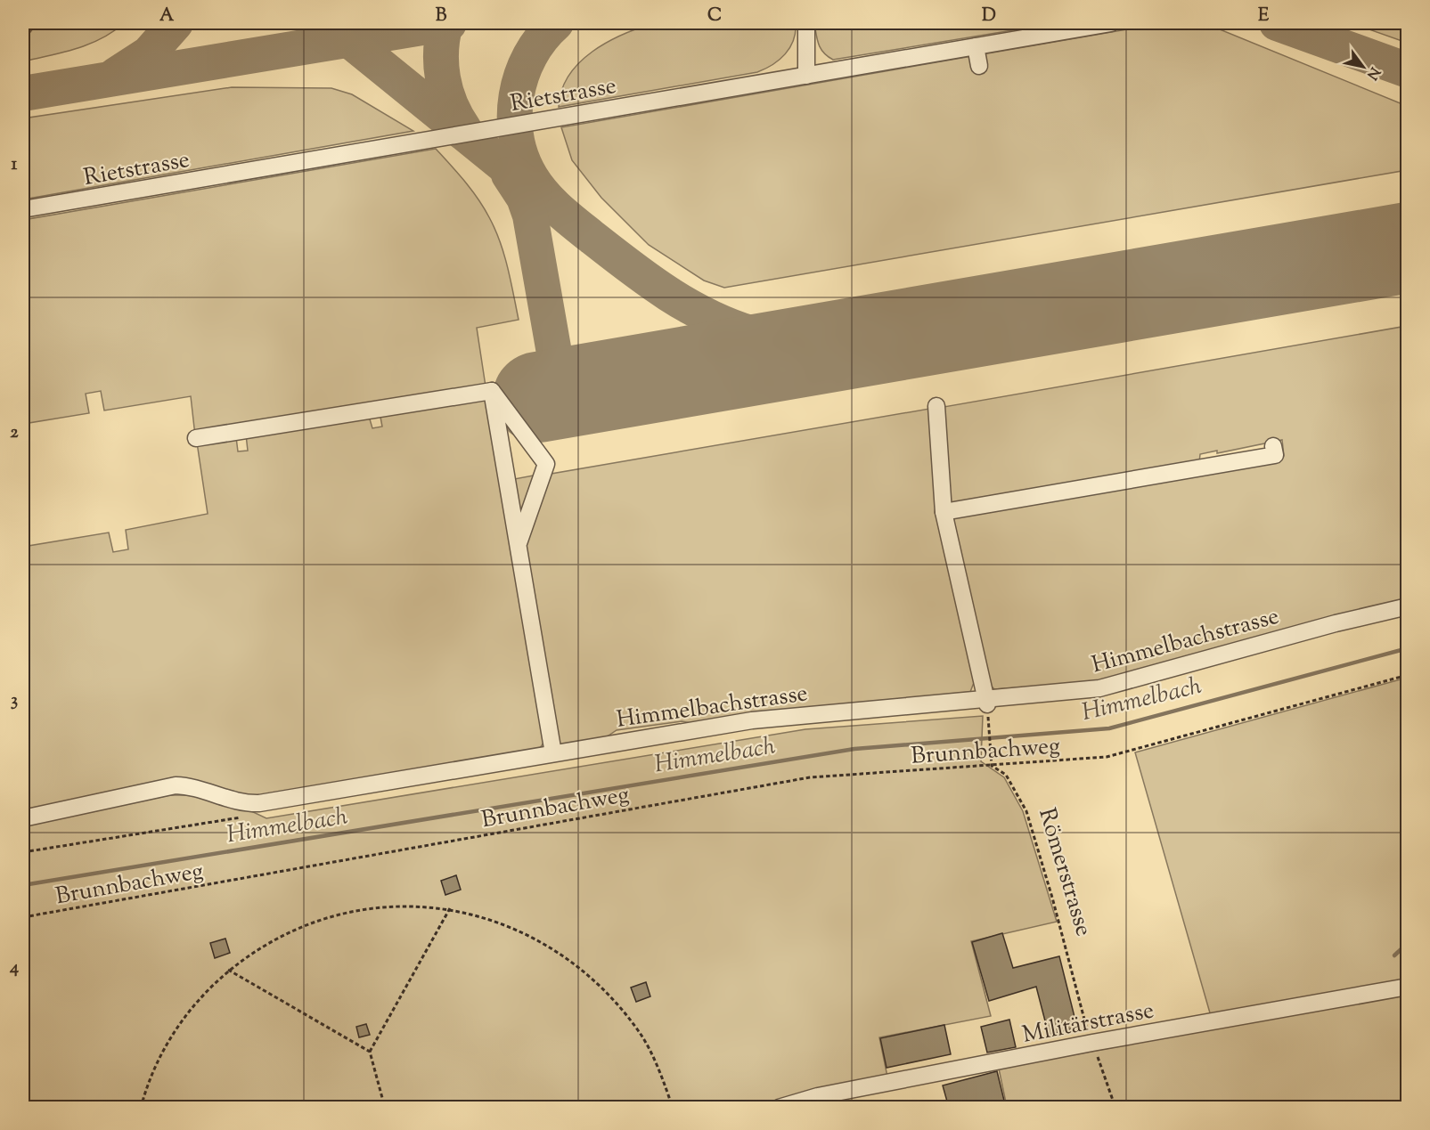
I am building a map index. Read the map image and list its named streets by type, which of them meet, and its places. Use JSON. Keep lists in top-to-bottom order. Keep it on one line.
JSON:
{"streets":{"street":["Rietstrasse","Himmelbachstrasse","Militärstrasse"],"path":["Brunnbachweg","Römerstrasse"]},"crossings":[["Brunnbachweg","Römerstrasse"],["Römerstrasse","Militärstrasse"]],"water":["Himmelbach"],"north":"bottom right","grid":{"columns":["A","B","C","D","E"],"rows":["1","2","3","4"]}}
